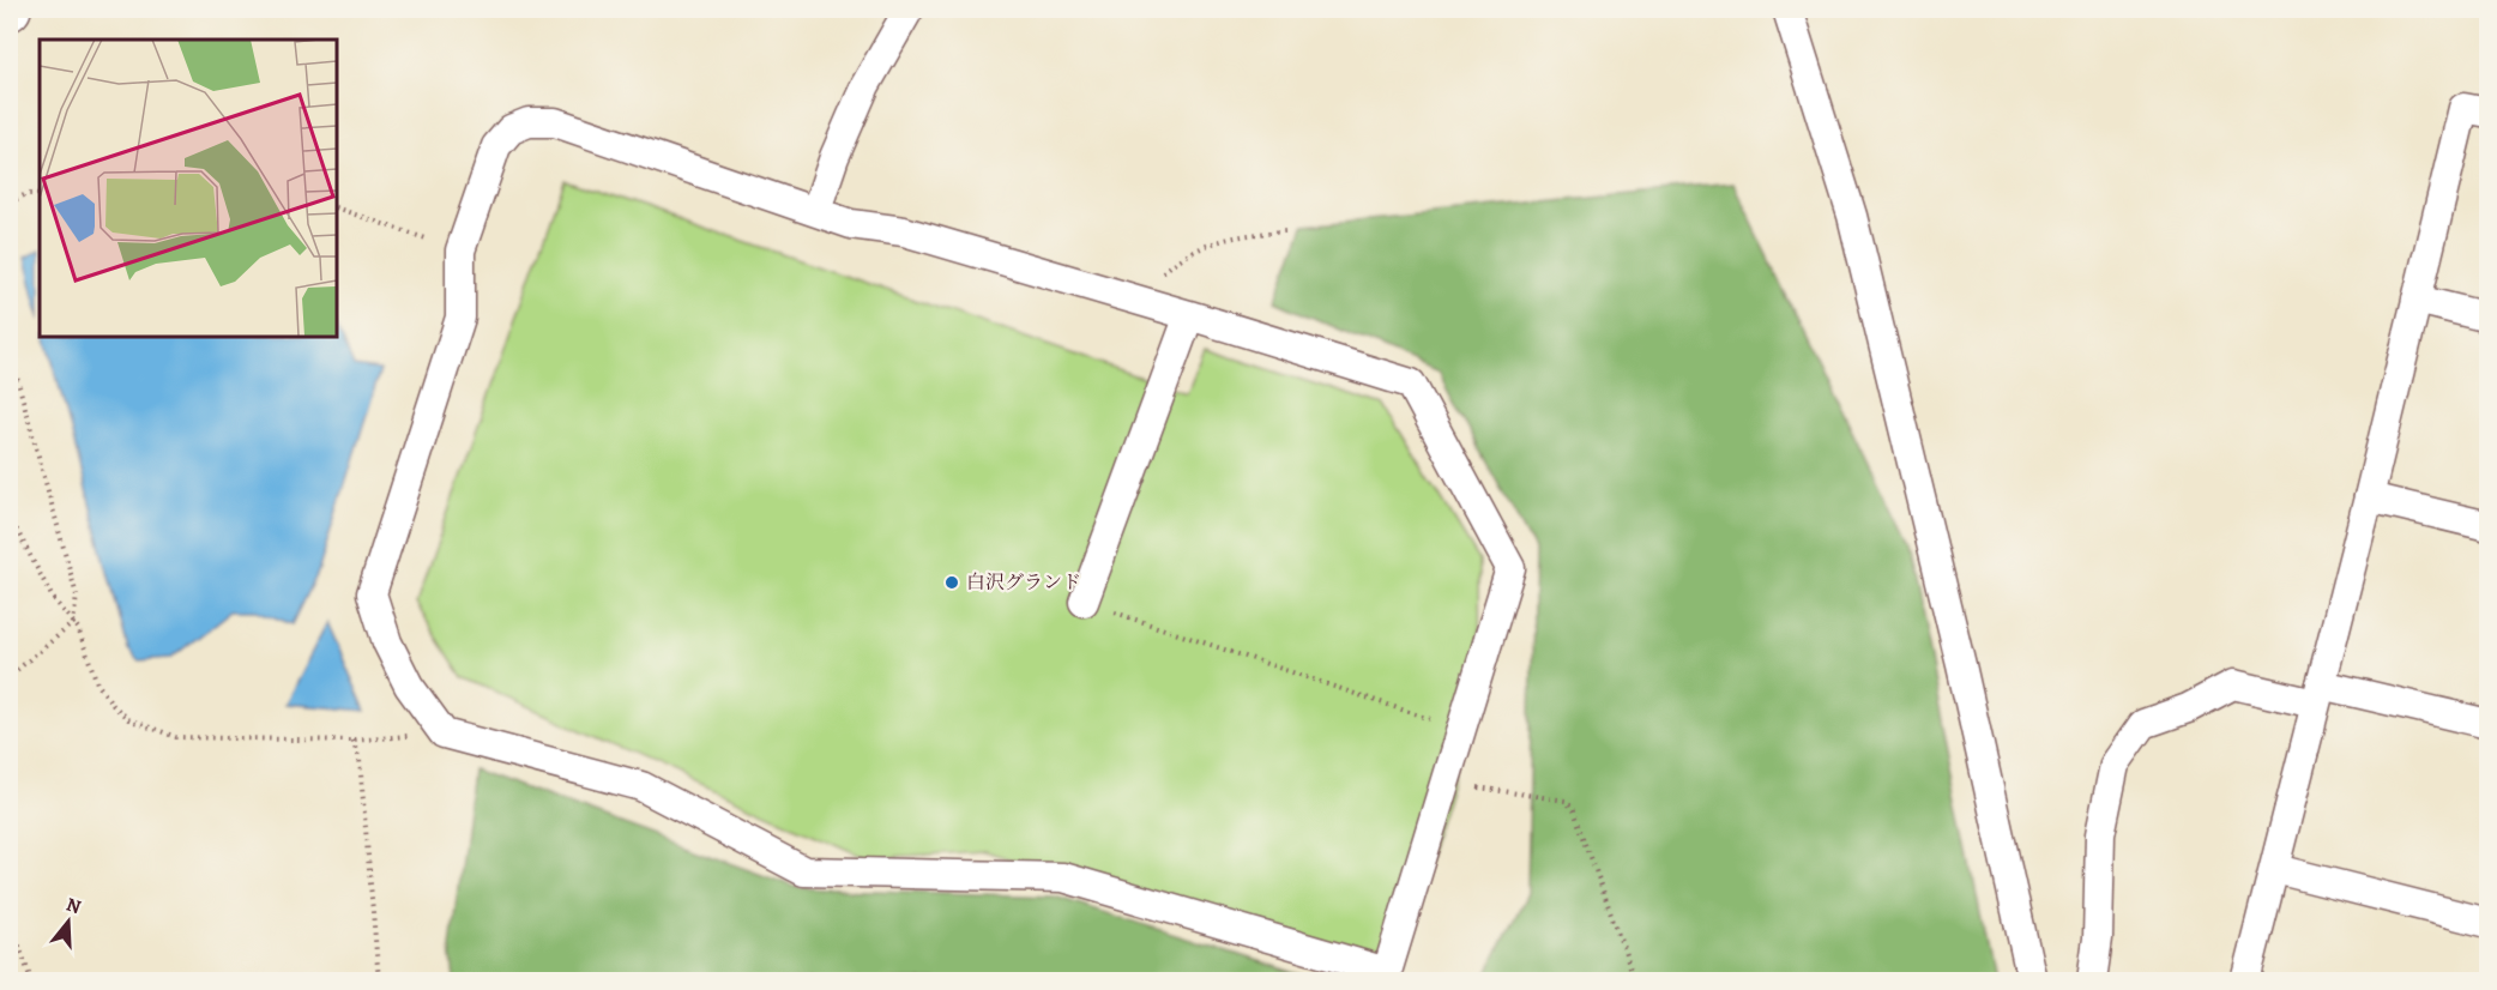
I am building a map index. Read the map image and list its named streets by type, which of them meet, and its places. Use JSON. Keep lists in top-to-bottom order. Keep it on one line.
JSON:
{"places":["白沢グランド"],"north":"top"}
